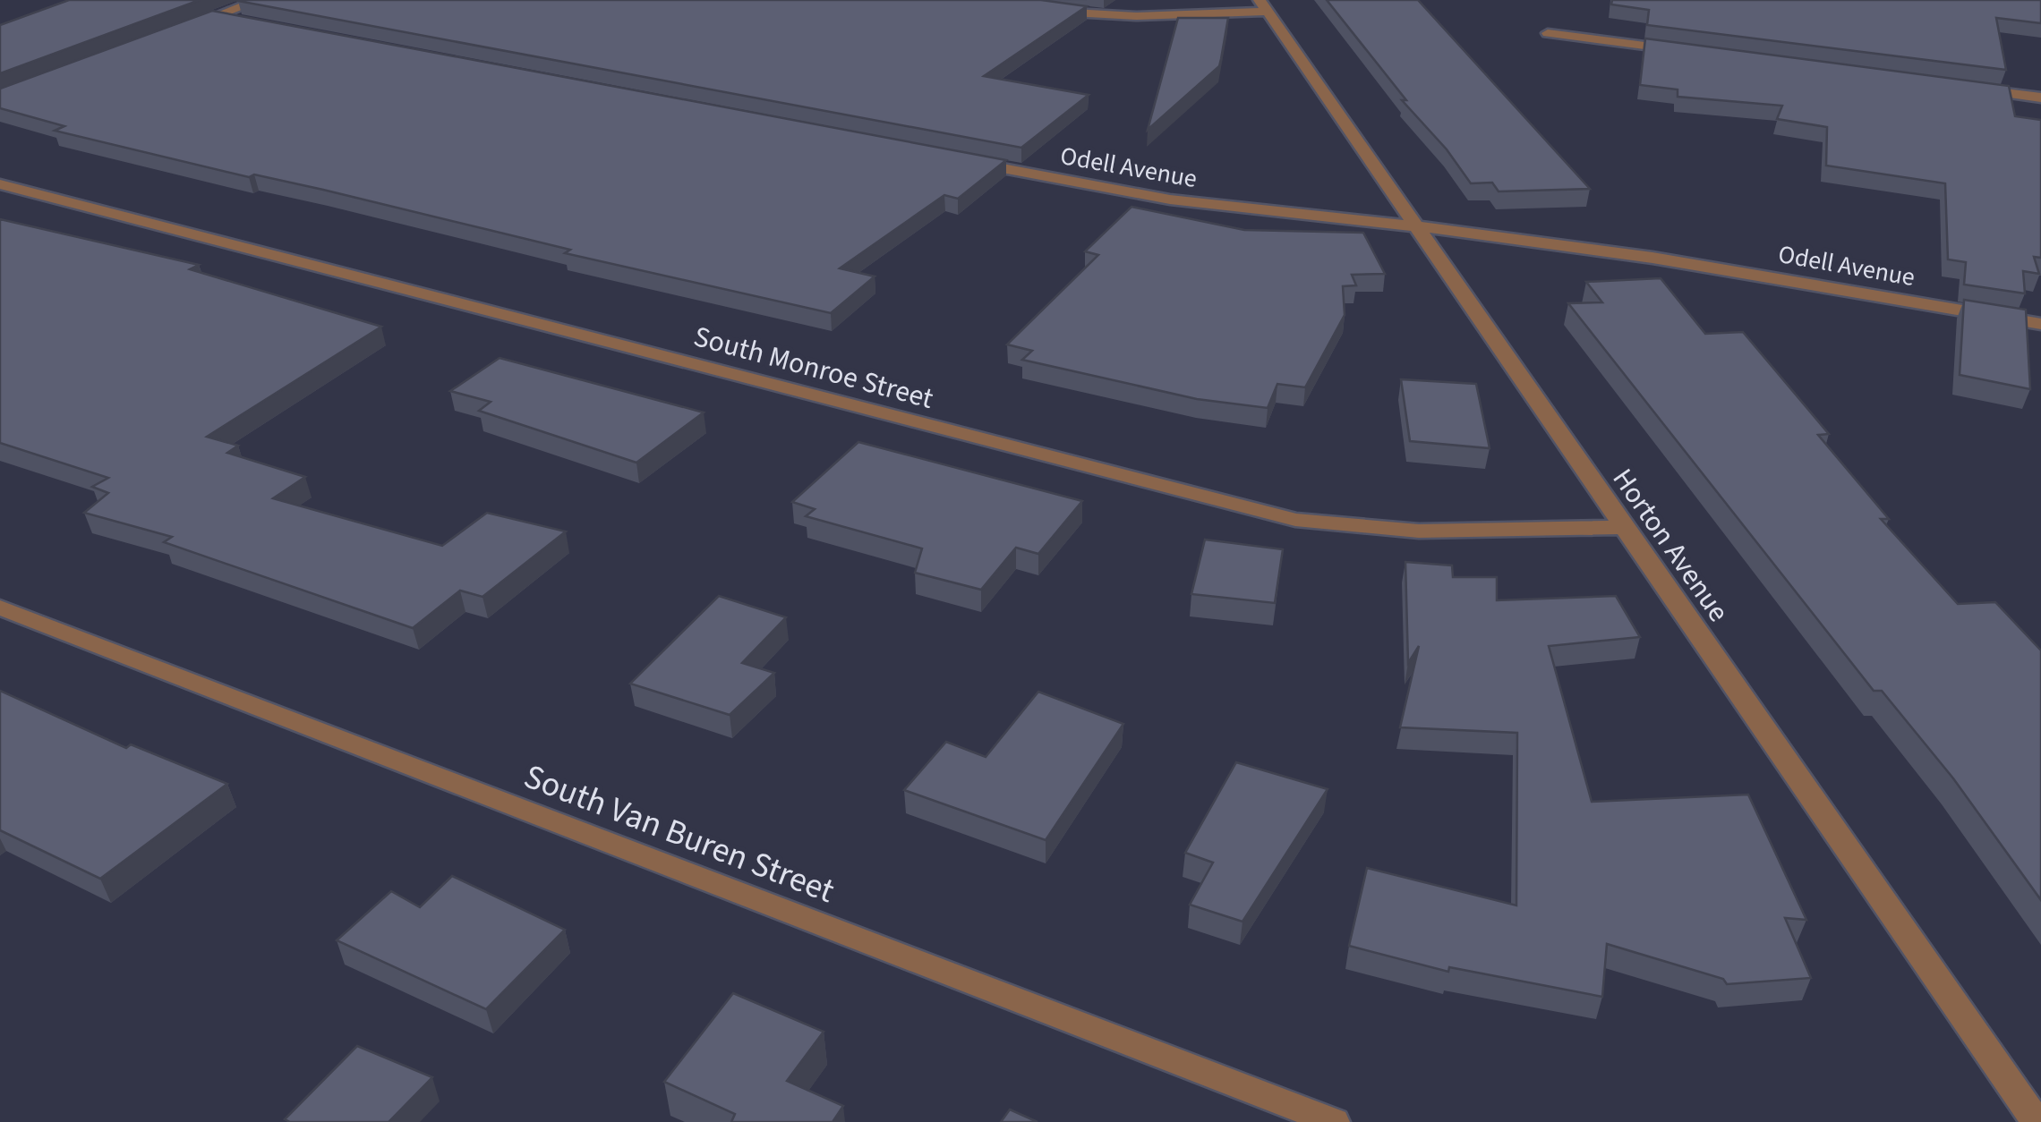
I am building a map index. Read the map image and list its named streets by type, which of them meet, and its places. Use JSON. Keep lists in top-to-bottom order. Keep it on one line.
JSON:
{"streets":{"street":["Odell Avenue","South Monroe Street","Horton Avenue","South Van Buren Street"]},"crossings":[["Odell Avenue","Horton Avenue"],["South Monroe Street","Horton Avenue"]]}
